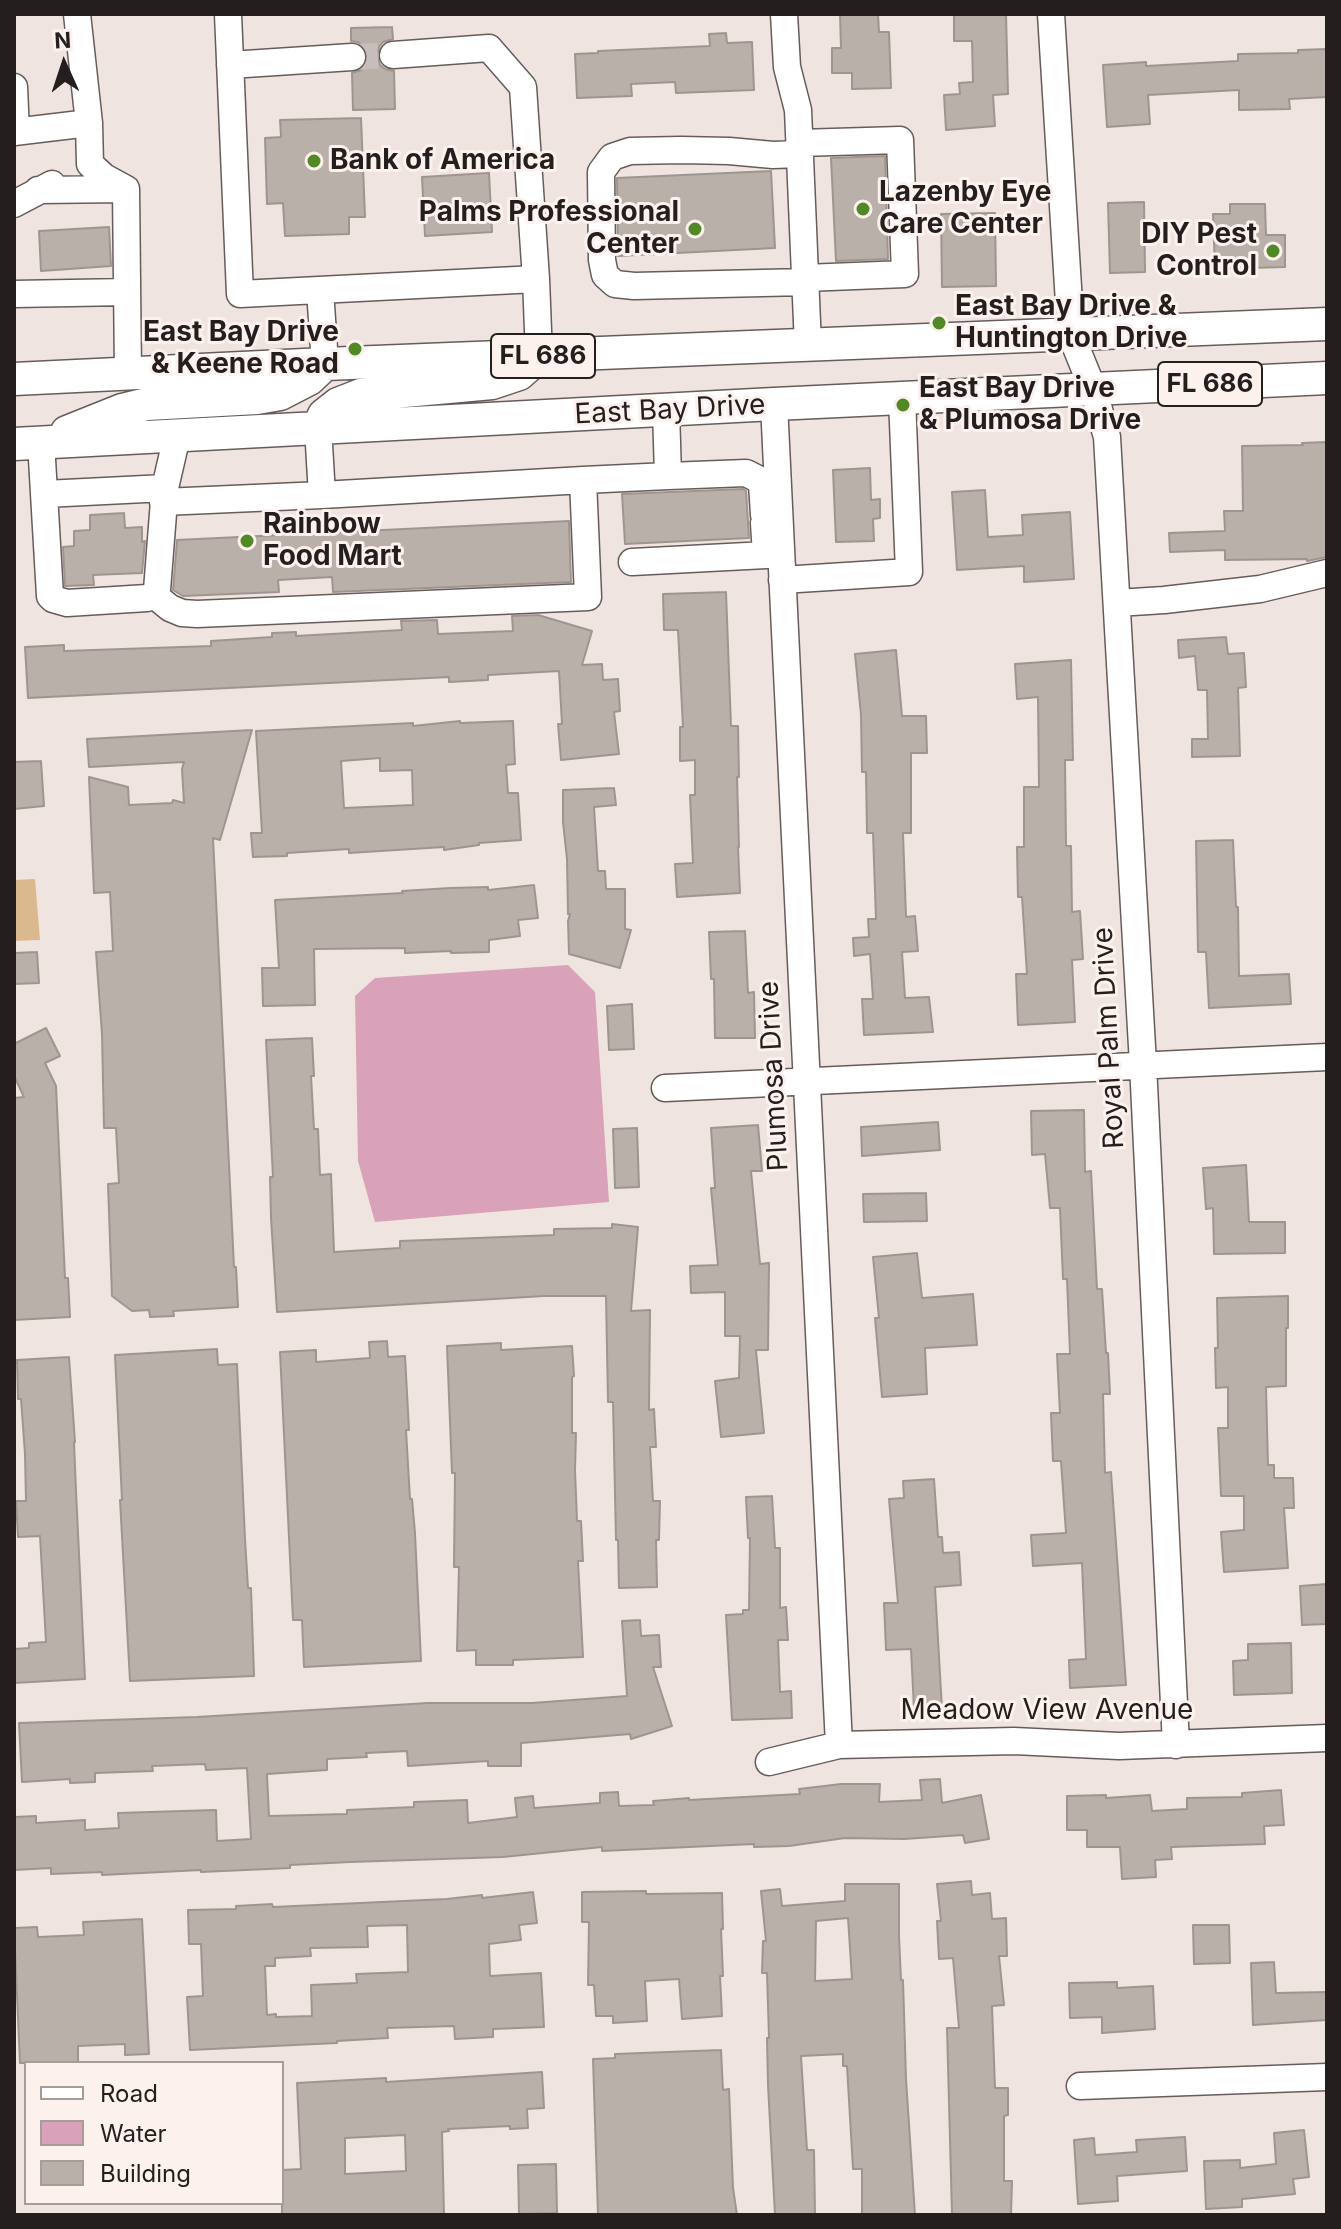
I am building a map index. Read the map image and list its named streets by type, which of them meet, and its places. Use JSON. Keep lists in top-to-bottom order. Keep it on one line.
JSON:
{"streets":{"main road":["FL 686","East Bay Drive"],"street":["Royal Palm Drive","Plumosa Drive","Meadow View Avenue"]},"crossings":[["East Bay Drive","Royal Palm Drive"],["East Bay Drive","Plumosa Drive"],["Royal Palm Drive","Meadow View Avenue"],["Plumosa Drive","Meadow View Avenue"]],"places":["Bank of America","Lazenby Eye Care Center","Palms Professional Center","DIY Pest Control","East Bay Drive & Huntington Drive","East Bay Drive & Keene Road","East Bay Drive & Plumosa Drive","Rainbow Food Mart"],"legend":["Road","Water","Building"],"north":"top"}
